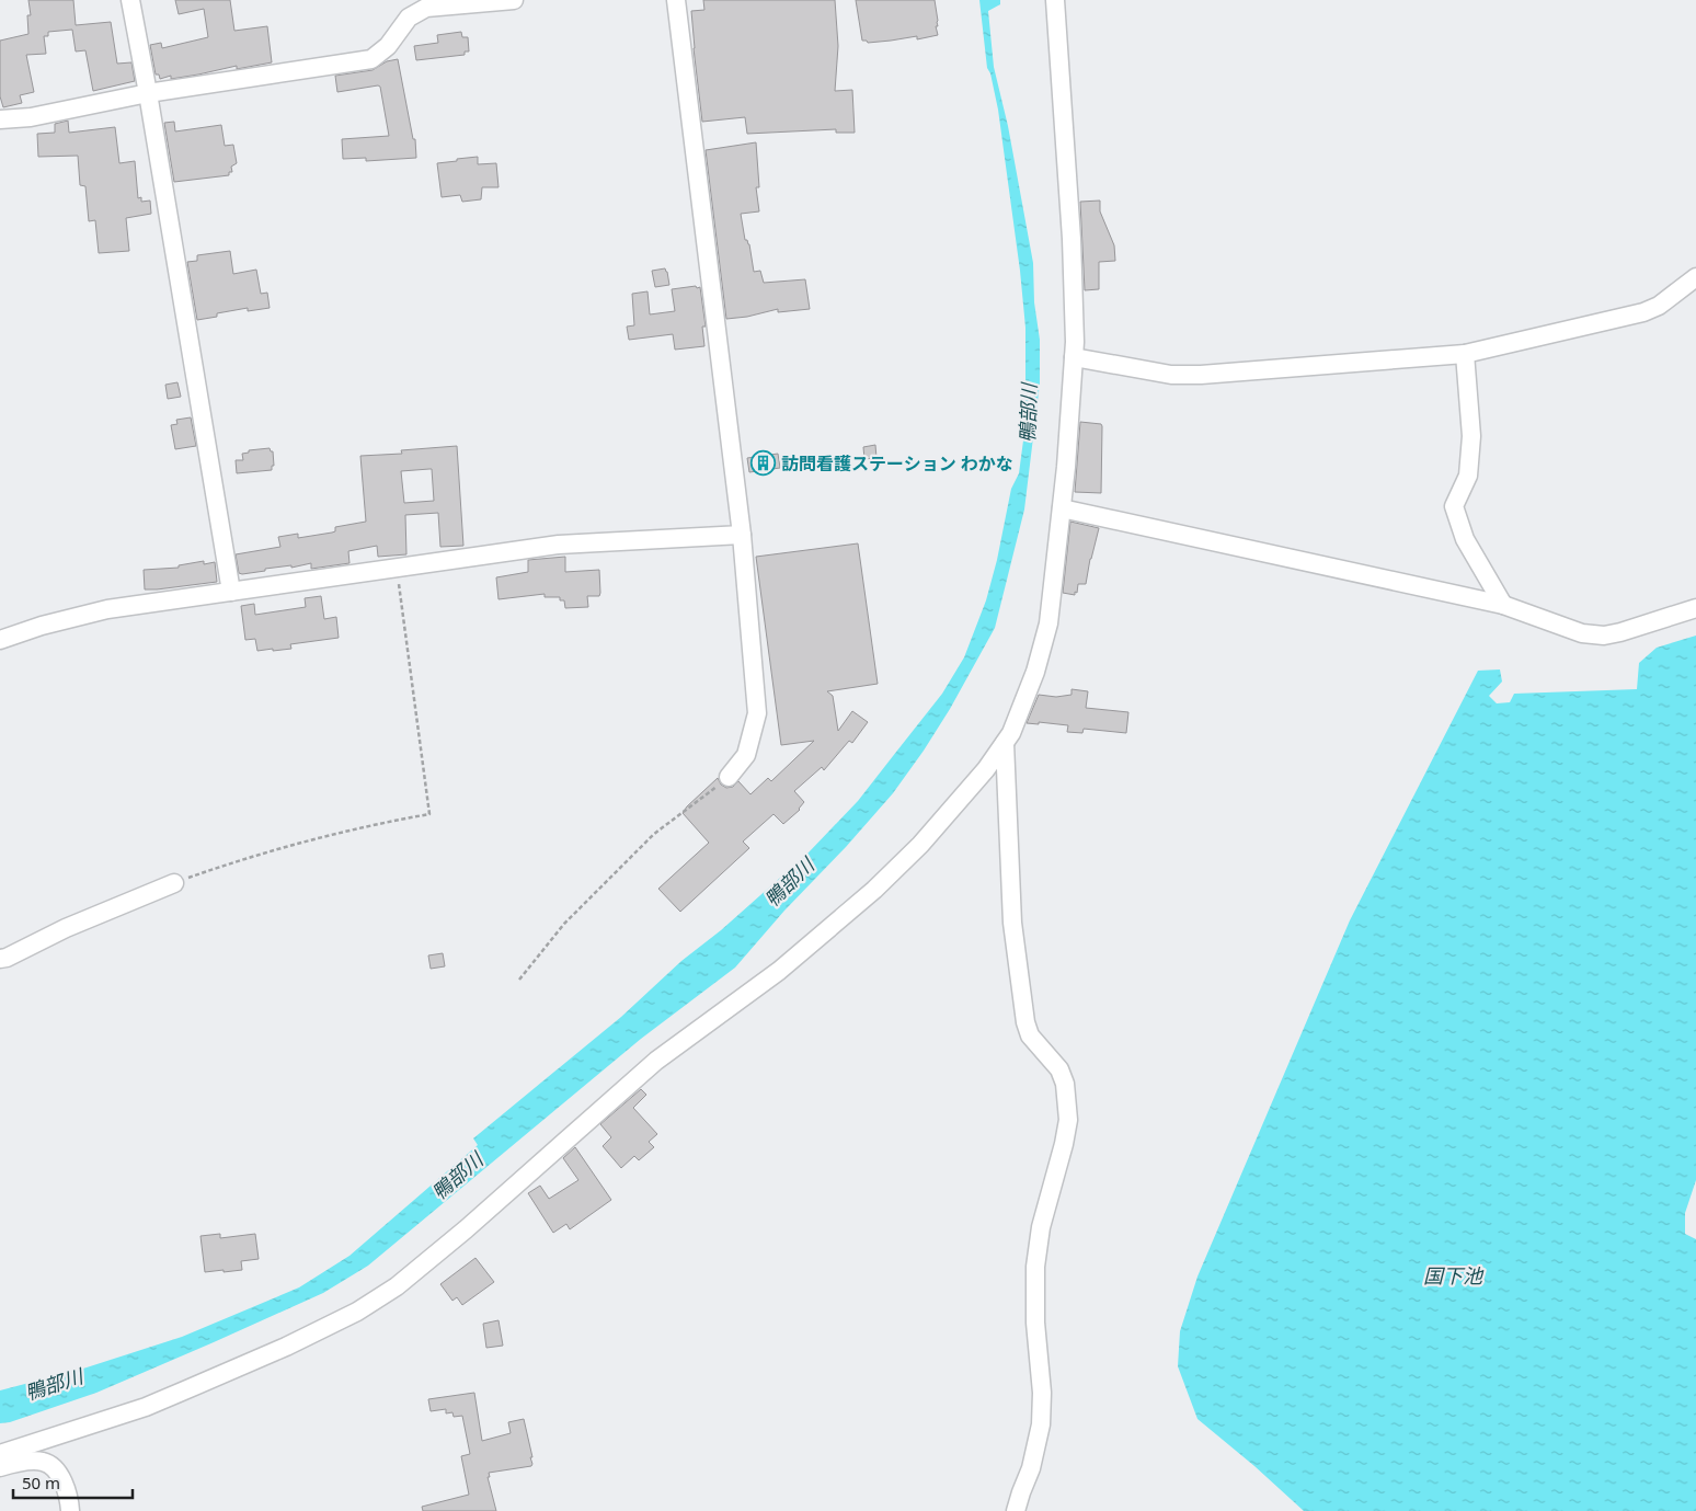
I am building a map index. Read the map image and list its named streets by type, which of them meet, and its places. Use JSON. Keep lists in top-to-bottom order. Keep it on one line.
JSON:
{"water":["鴨部川","国下池"],"places":{"building":["訪問看護ステーション わかな"]},"scale_bar":"50 m"}
